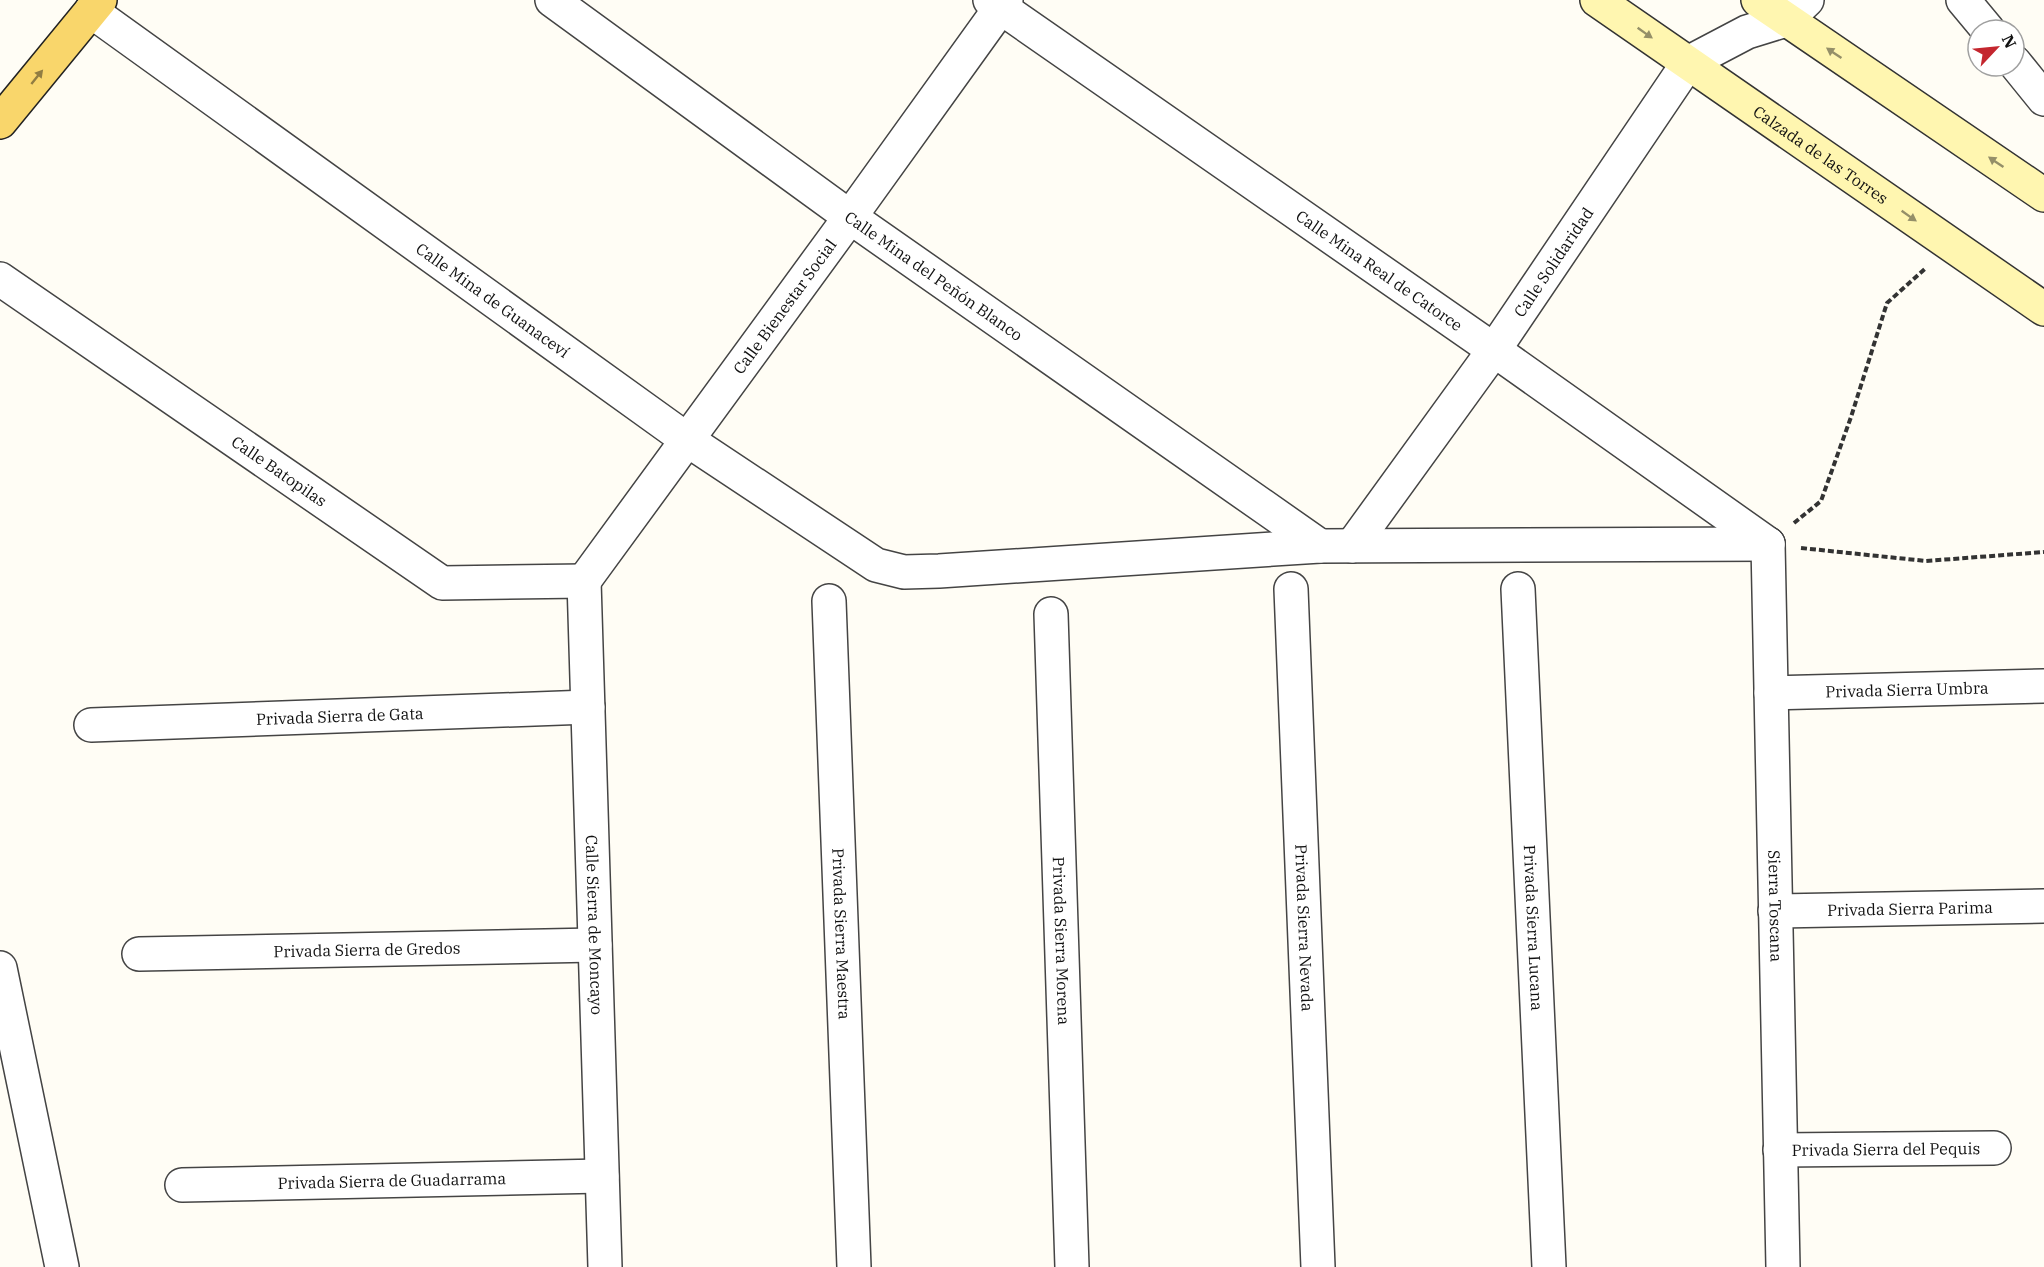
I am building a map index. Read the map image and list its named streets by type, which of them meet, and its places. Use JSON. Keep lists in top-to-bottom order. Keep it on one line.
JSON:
{"streets":{"street":["Calzada de las Torres","Calle Solidaridad","Calle Mina Real de Catorce","Calle Mina del Peñón Blanco","Calle Mina de Guanaceví","Calle Bienestar Social","Calle Batopilas","Privada Sierra Umbra","Privada Sierra de Gata","Sierra Toscana","Privada Sierra Parima","Calle Sierra de Moncayo","Privada Sierra Nevada","Privada Sierra Lucana","Privada Sierra Maestra","Privada Sierra Morena","Privada Sierra de Gredos","Privada Sierra del Pequis","Privada Sierra de Guadarrama"]},"crossings":[["Calzada de las Torres","Calle Solidaridad"],["Calle Solidaridad","Calle Mina Real de Catorce"],["Calle Solidaridad","Calle Mina del Peñón Blanco"],["Calle Solidaridad","Calle Mina de Guanaceví"],["Calle Mina Real de Catorce","Calle Mina de Guanaceví"],["Calle Mina Real de Catorce","Calle Bienestar Social"],["Calle Mina Real de Catorce","Sierra Toscana"],["Calle Mina del Peñón Blanco","Calle Mina de Guanaceví"],["Calle Mina del Peñón Blanco","Calle Bienestar Social"],["Calle Mina de Guanaceví","Calle Bienestar Social"],["Calle Mina de Guanaceví","Sierra Toscana"],["Calle Bienestar Social","Calle Batopilas"],["Calle Bienestar Social","Calle Sierra de Moncayo"],["Calle Batopilas","Calle Sierra de Moncayo"],["Privada Sierra Umbra","Sierra Toscana"],["Privada Sierra de Gata","Calle Sierra de Moncayo"],["Sierra Toscana","Privada Sierra Parima"],["Sierra Toscana","Privada Sierra del Pequis"],["Calle Sierra de Moncayo","Privada Sierra de Gredos"],["Calle Sierra de Moncayo","Privada Sierra de Guadarrama"]],"north":"top right"}
